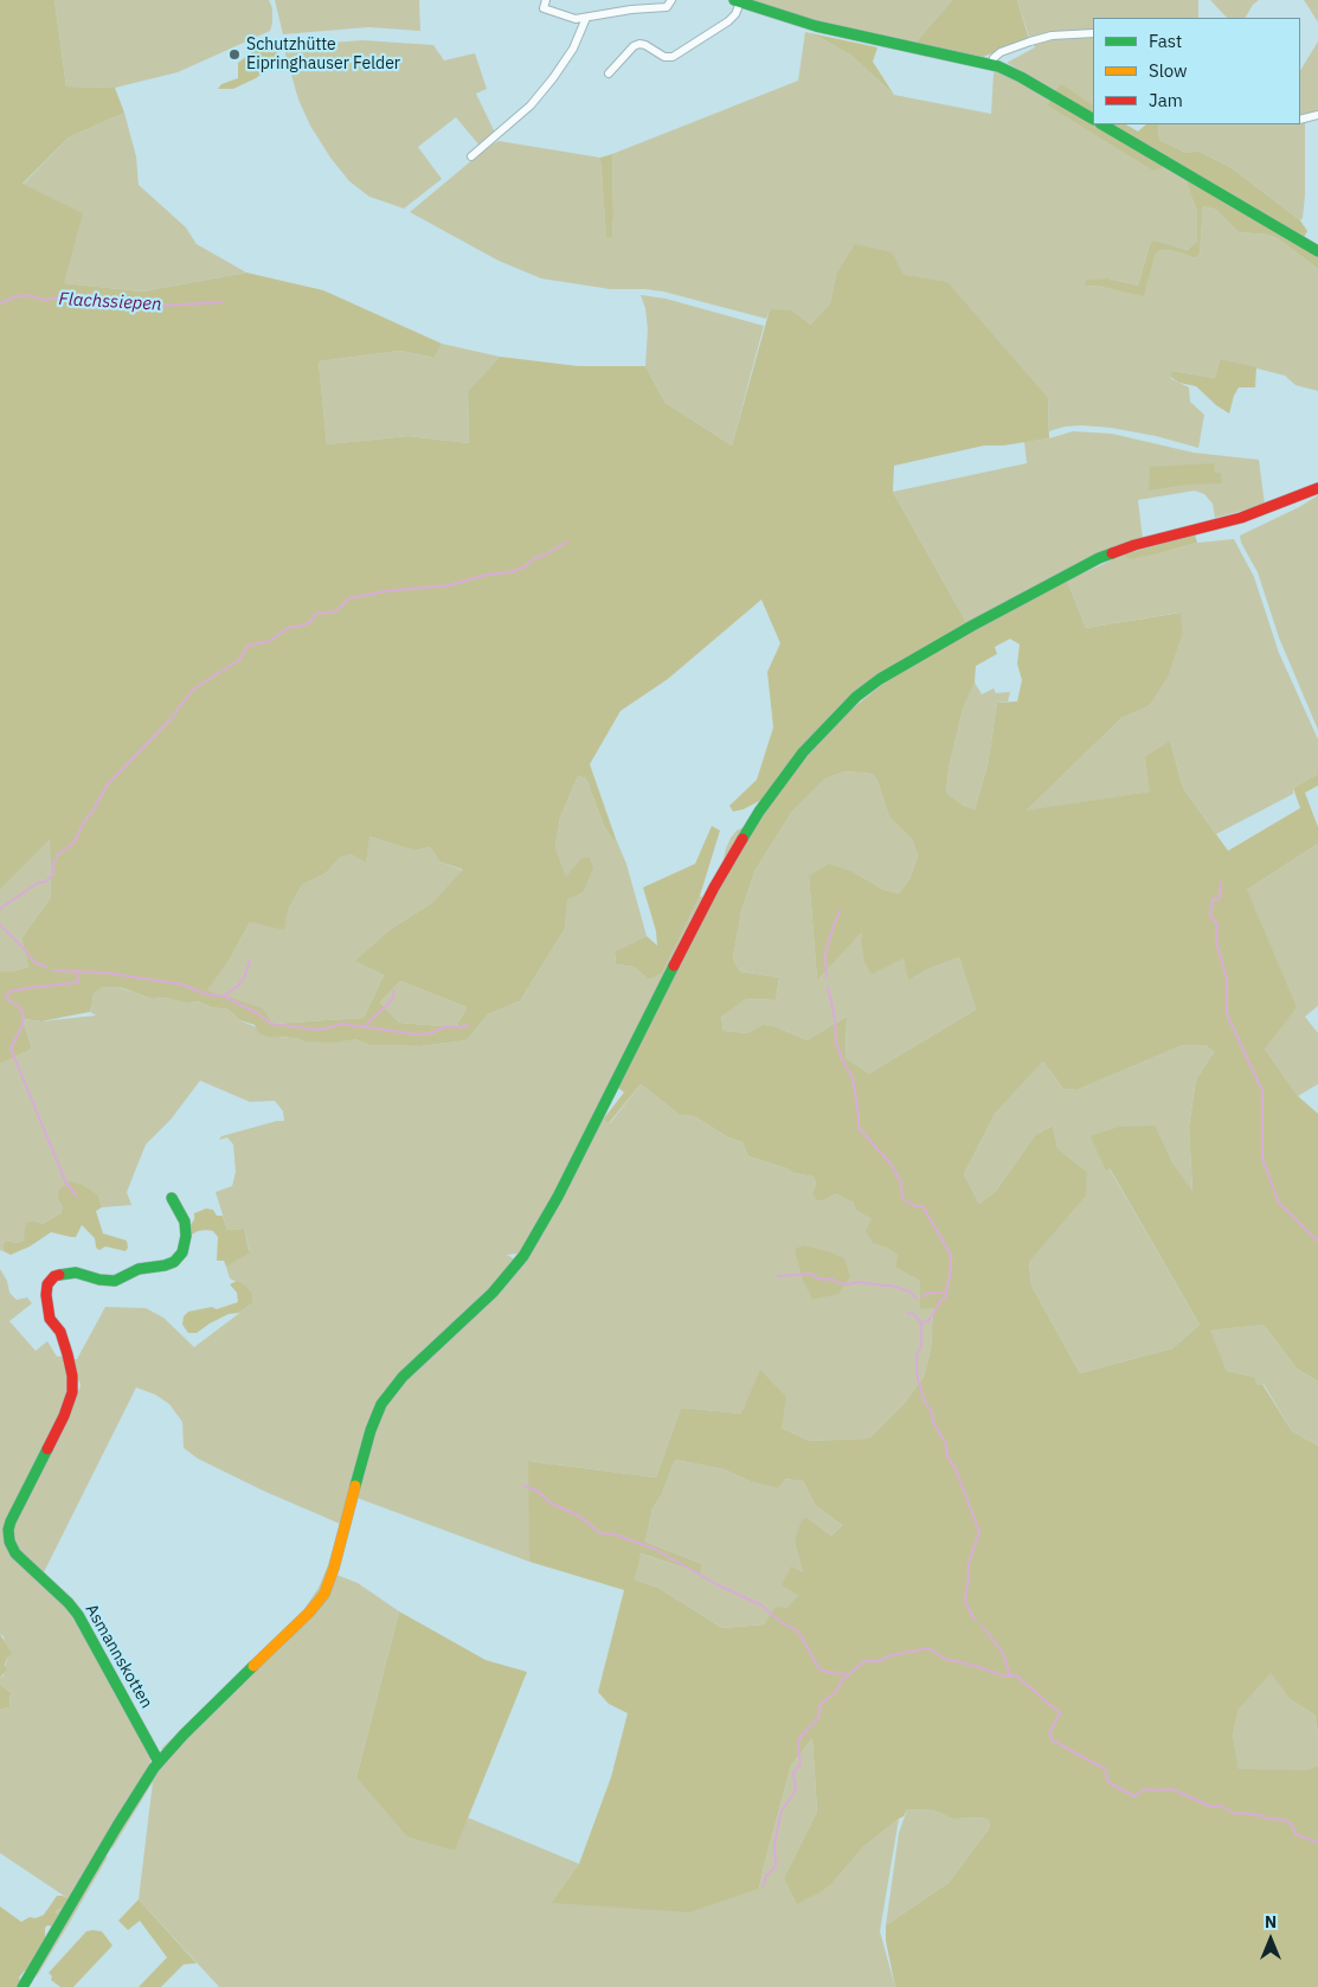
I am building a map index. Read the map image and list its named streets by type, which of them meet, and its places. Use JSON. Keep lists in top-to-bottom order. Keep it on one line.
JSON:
{"streets":{"main road":["Asmannskotten"]},"water":["Flachssiepen"],"places":["Schutzhütte Eipringhauser Felder"],"legend":["Fast","Slow","Jam"],"north":"top"}
